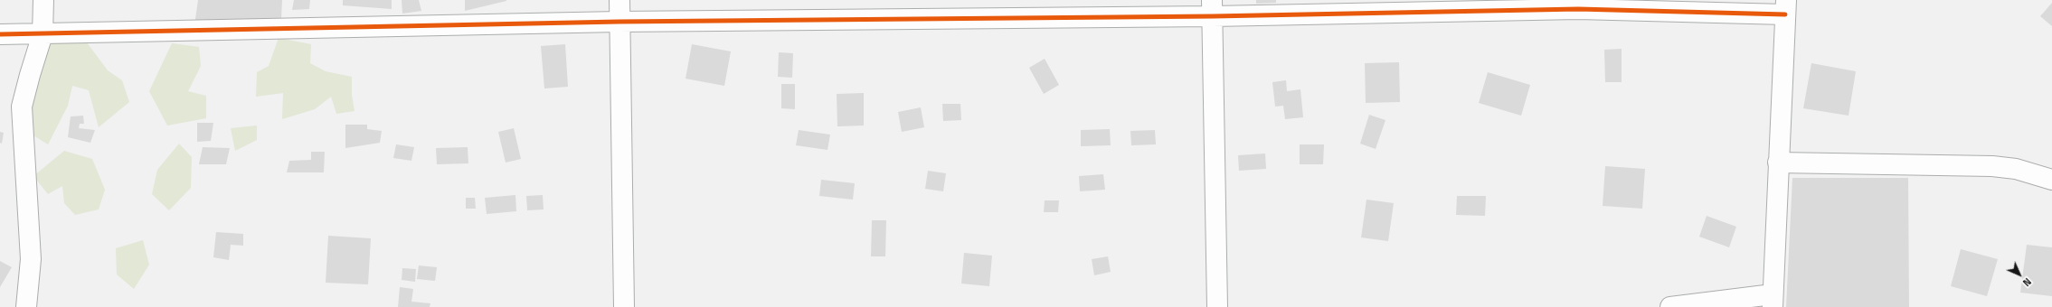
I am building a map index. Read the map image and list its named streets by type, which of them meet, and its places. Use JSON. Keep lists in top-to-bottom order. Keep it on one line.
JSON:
{"north":"bottom right"}
